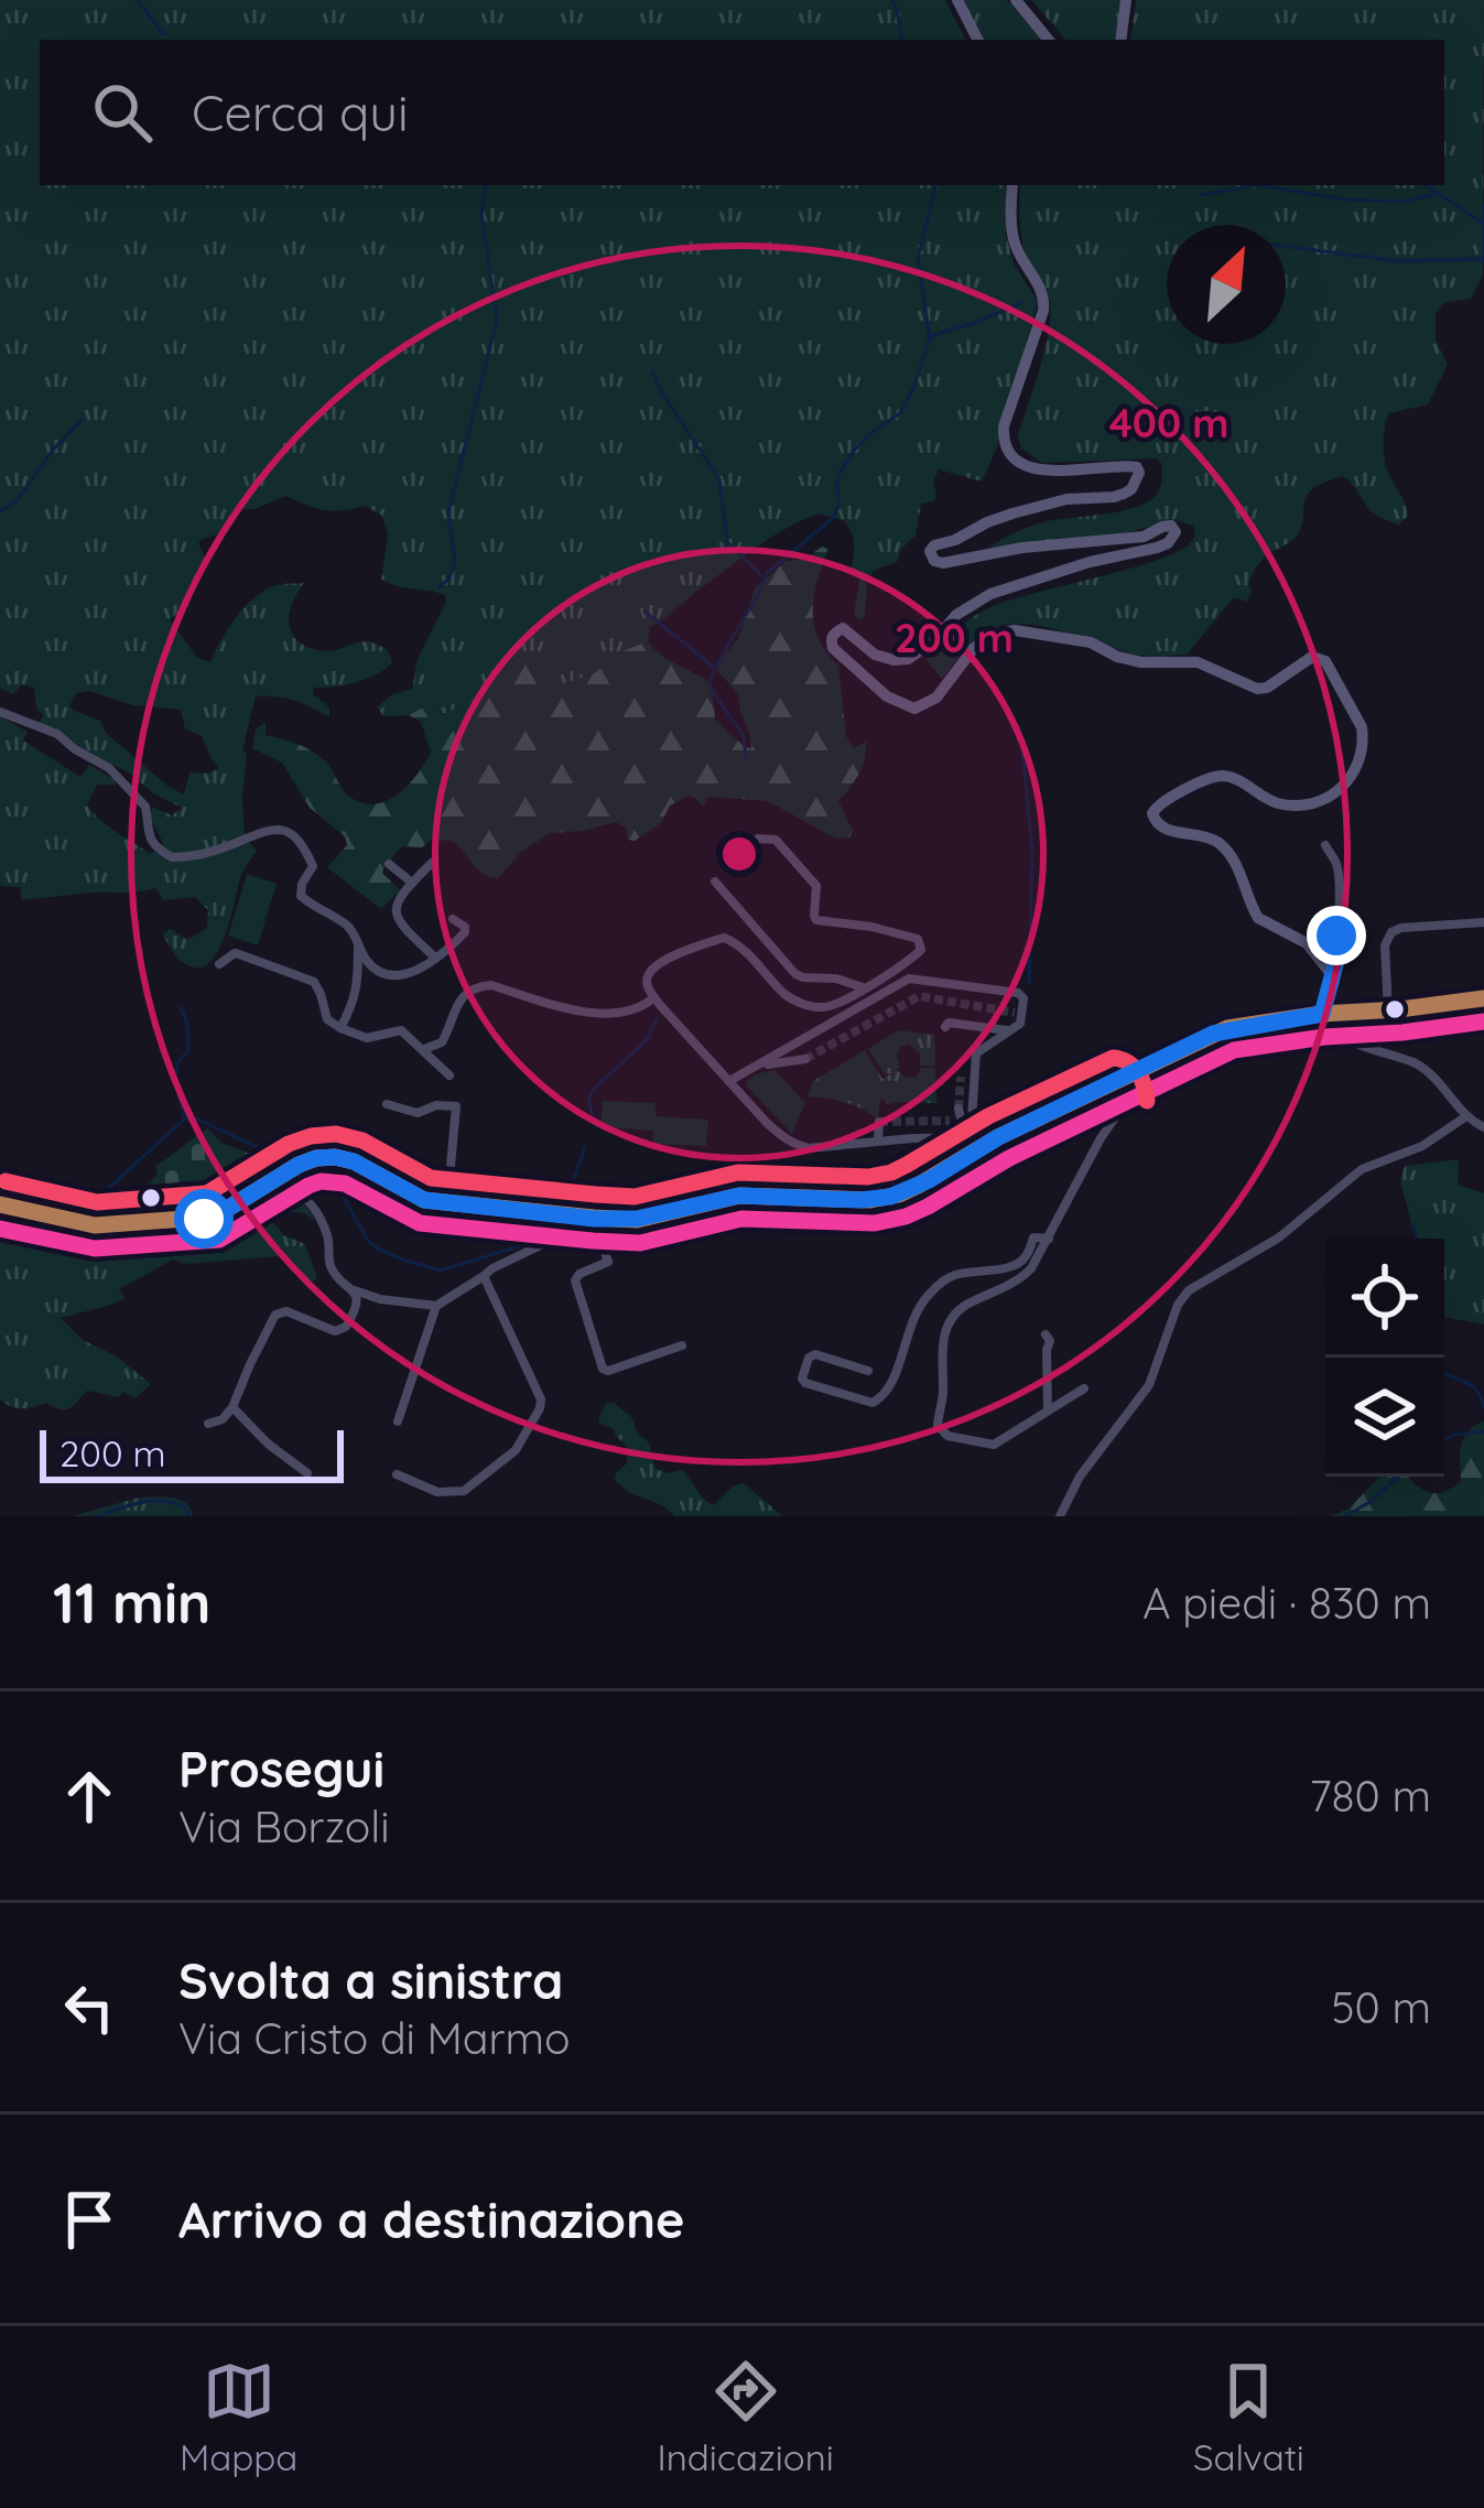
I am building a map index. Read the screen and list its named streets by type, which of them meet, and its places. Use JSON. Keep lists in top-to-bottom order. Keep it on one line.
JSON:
{"scale_bar":"200 m","north":"top right","page":{"search":"Cerca qui","scale":"200 m","heading":["11 min","A piedi · 830 m"],"list":[["Prosegui","Via Borzoli","780 m"],["Svolta a sinistra","Via Cristo di Marmo","50 m"],"Arrivo a destinazione"],"nav":["Mappa","Indicazioni","Salvati"]},"rings":["400 m","200 m"]}
